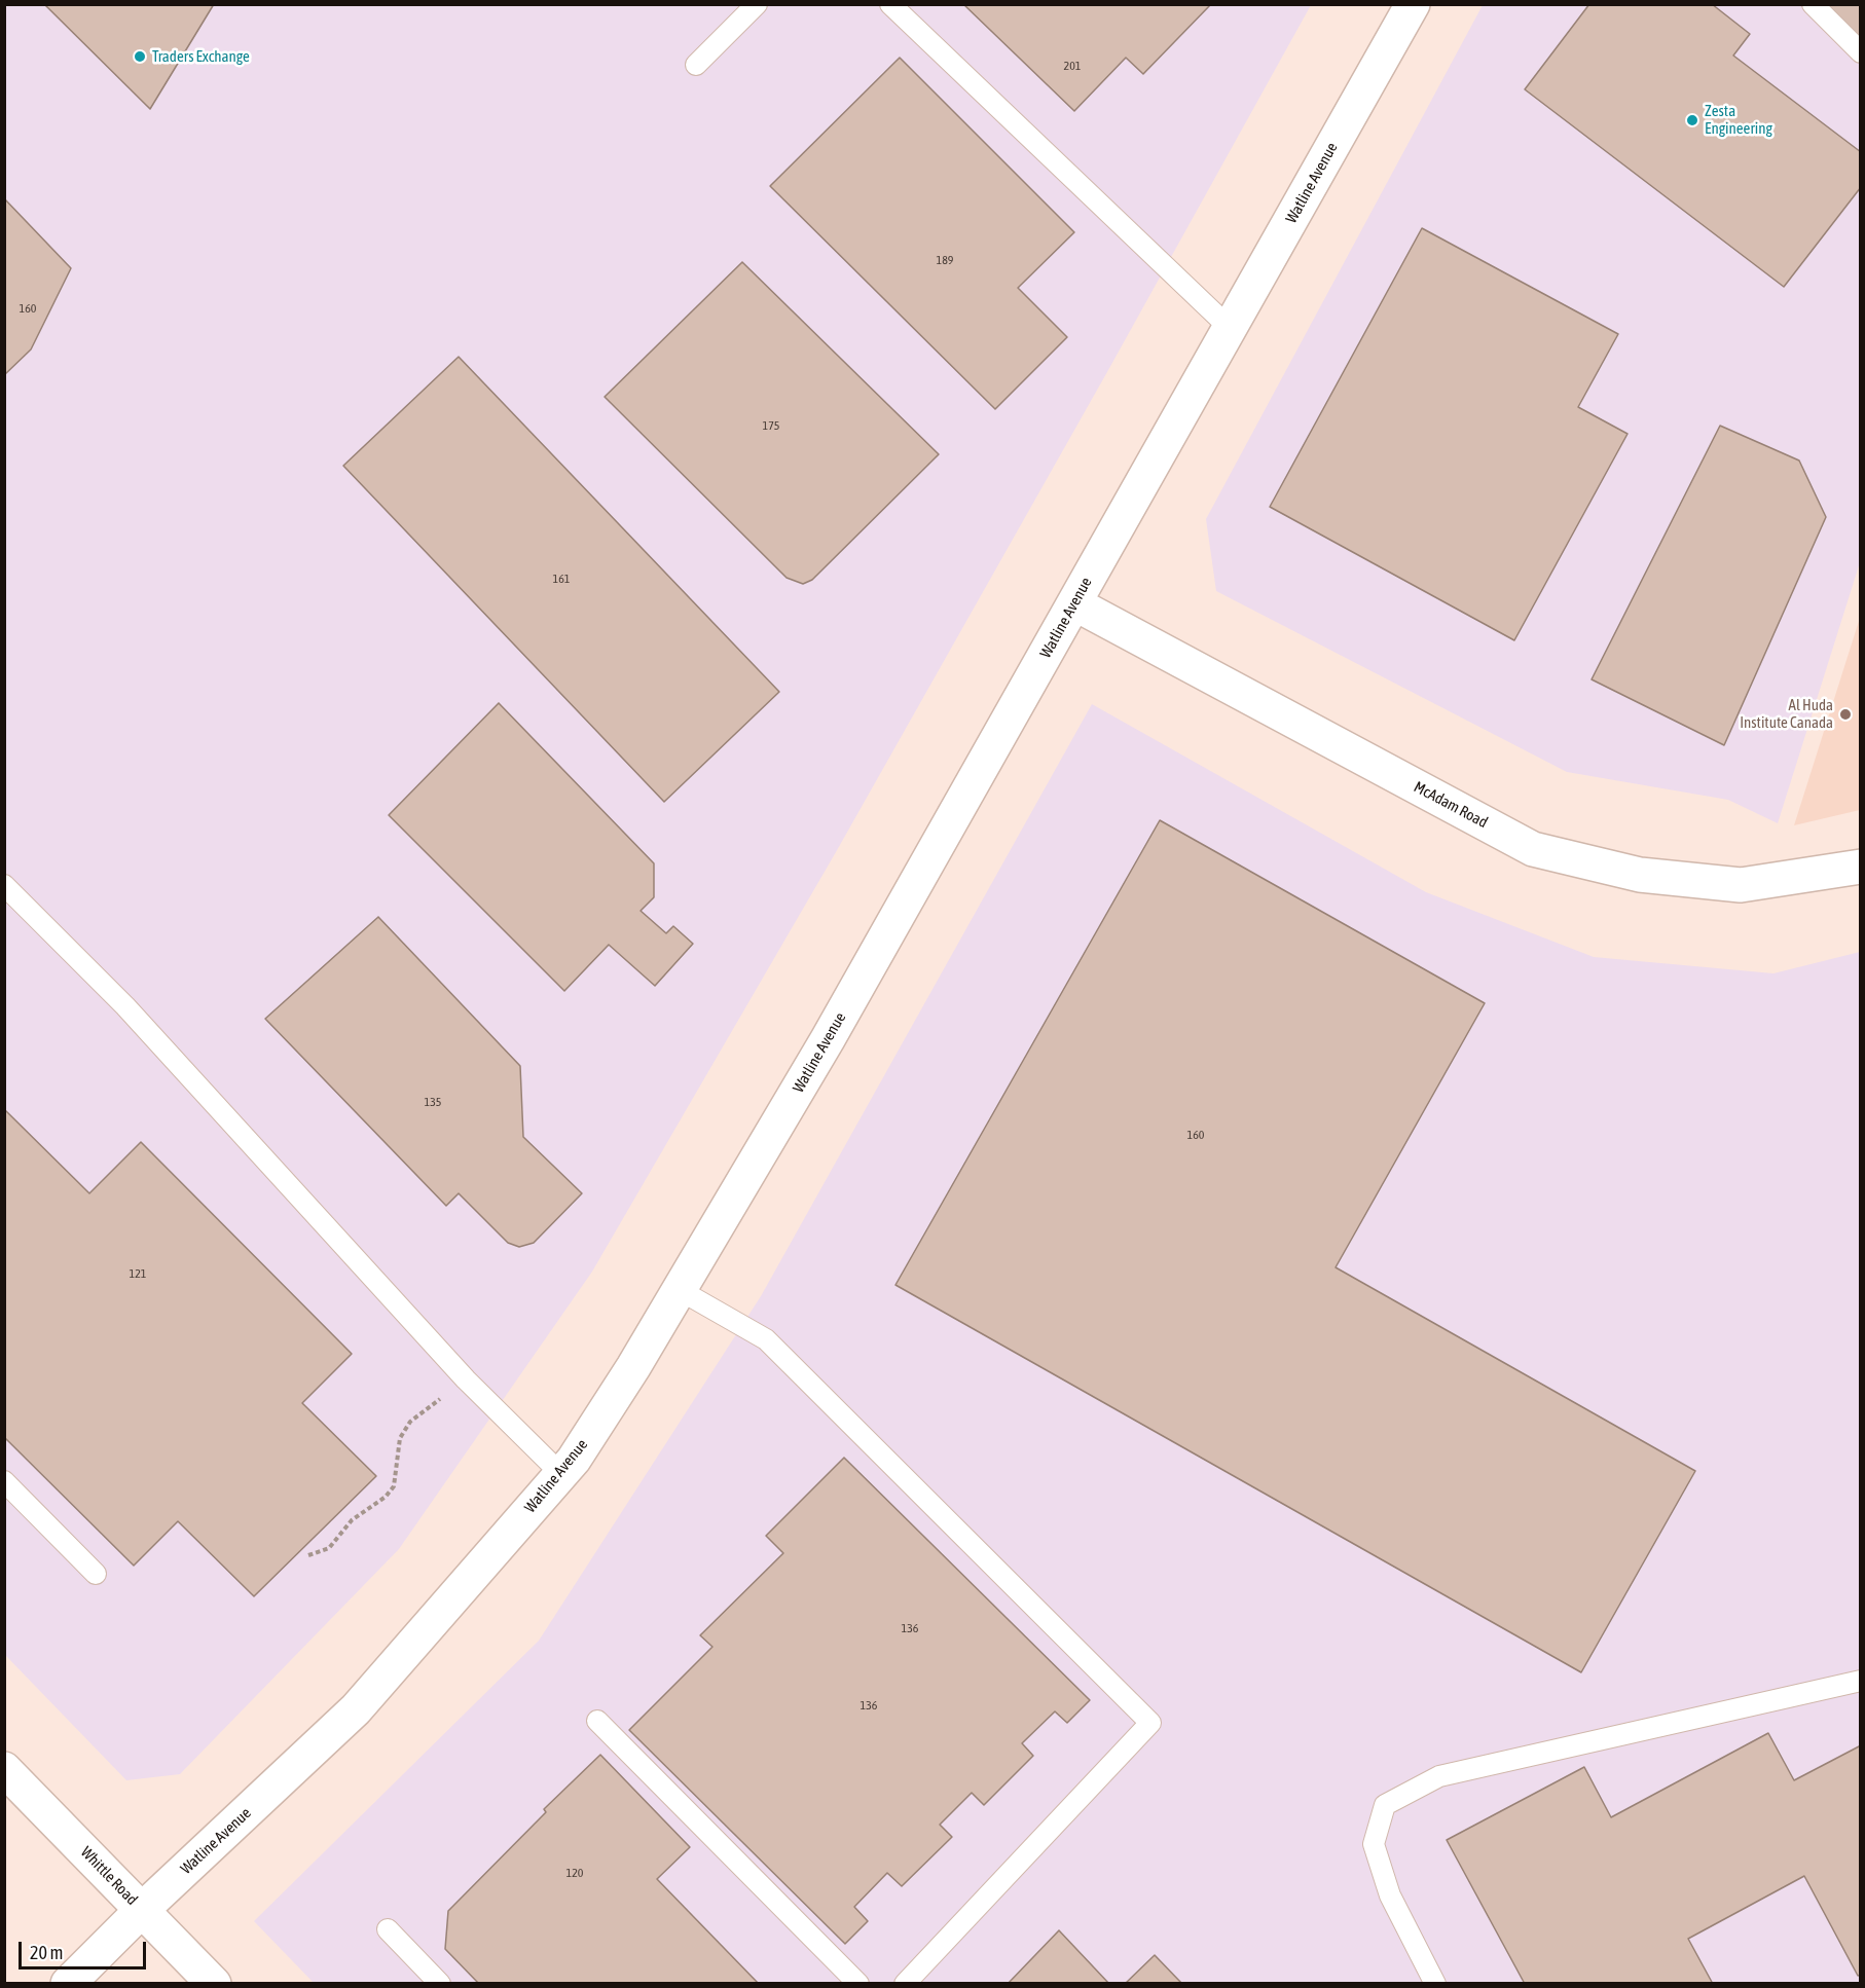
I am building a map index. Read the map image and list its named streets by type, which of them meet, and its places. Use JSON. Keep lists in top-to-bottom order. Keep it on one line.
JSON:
{"streets":{"street":["Watline Avenue","McAdam Road","Whittle Road"]},"crossings":[["Watline Avenue","McAdam Road"],["Watline Avenue","Whittle Road"]],"places":["Traders Exchange","Zesta Engineering","Al Huda Institute Canada"],"house_numbers":["201","189","160","175","161","135","160","121","136","136","120"],"scale_bar":"20 m"}
